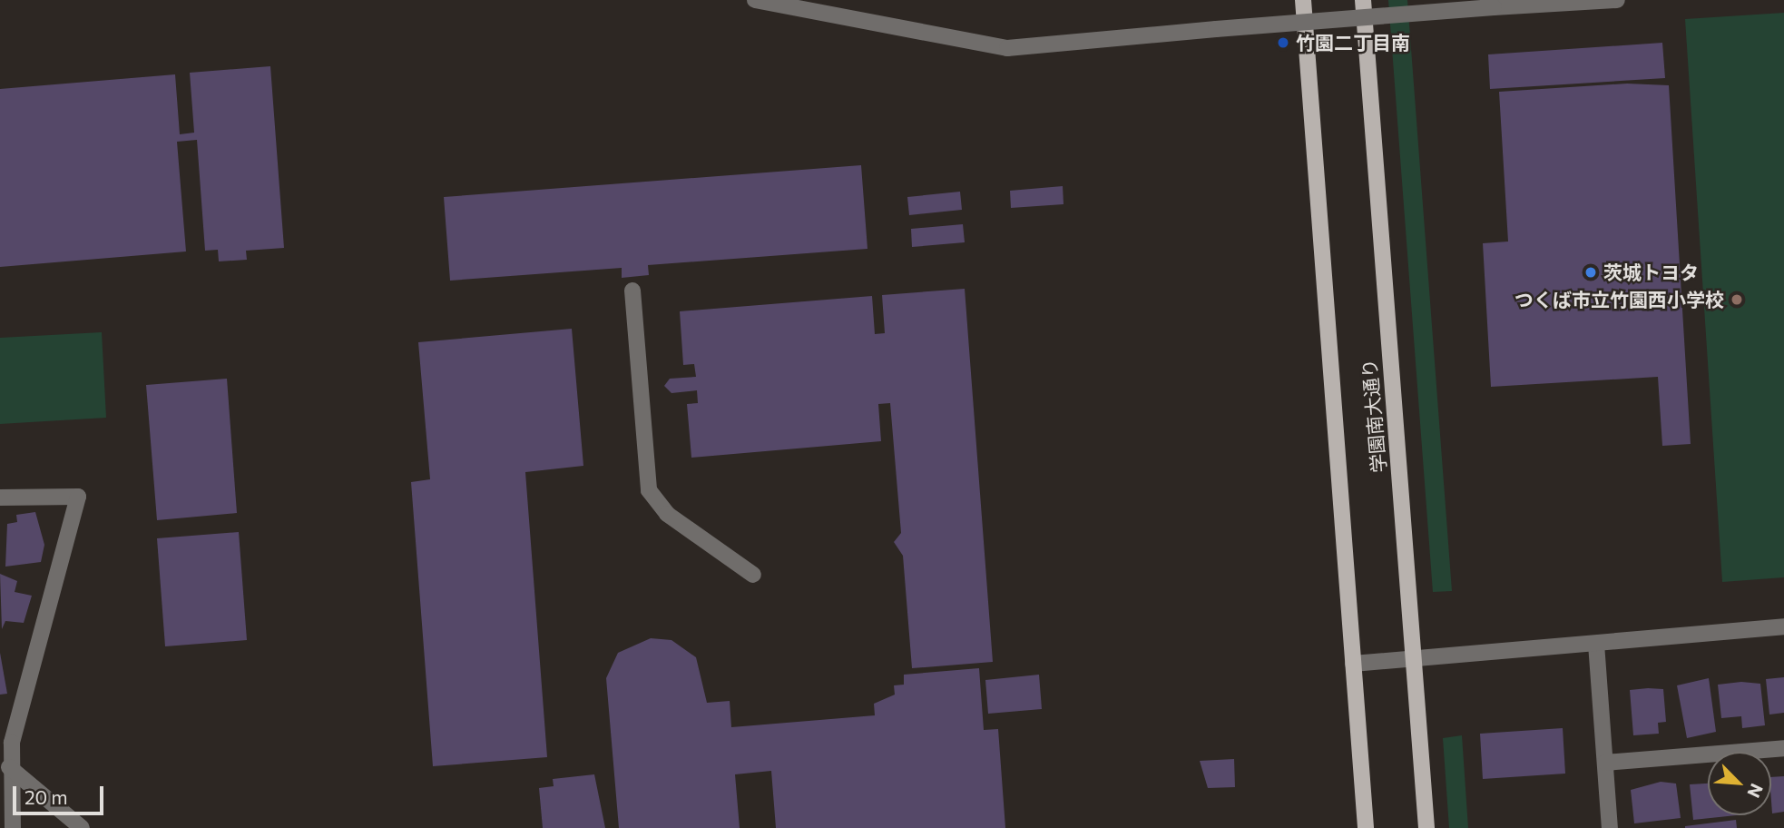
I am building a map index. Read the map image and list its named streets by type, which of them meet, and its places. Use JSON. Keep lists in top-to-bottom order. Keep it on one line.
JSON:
{"streets":{"main road":["学園南大通り"]},"places":["竹園二丁目南","茨城トヨタ","つくば市立竹園西小学校"],"scale_bar":"20 m","north":"bottom right"}
